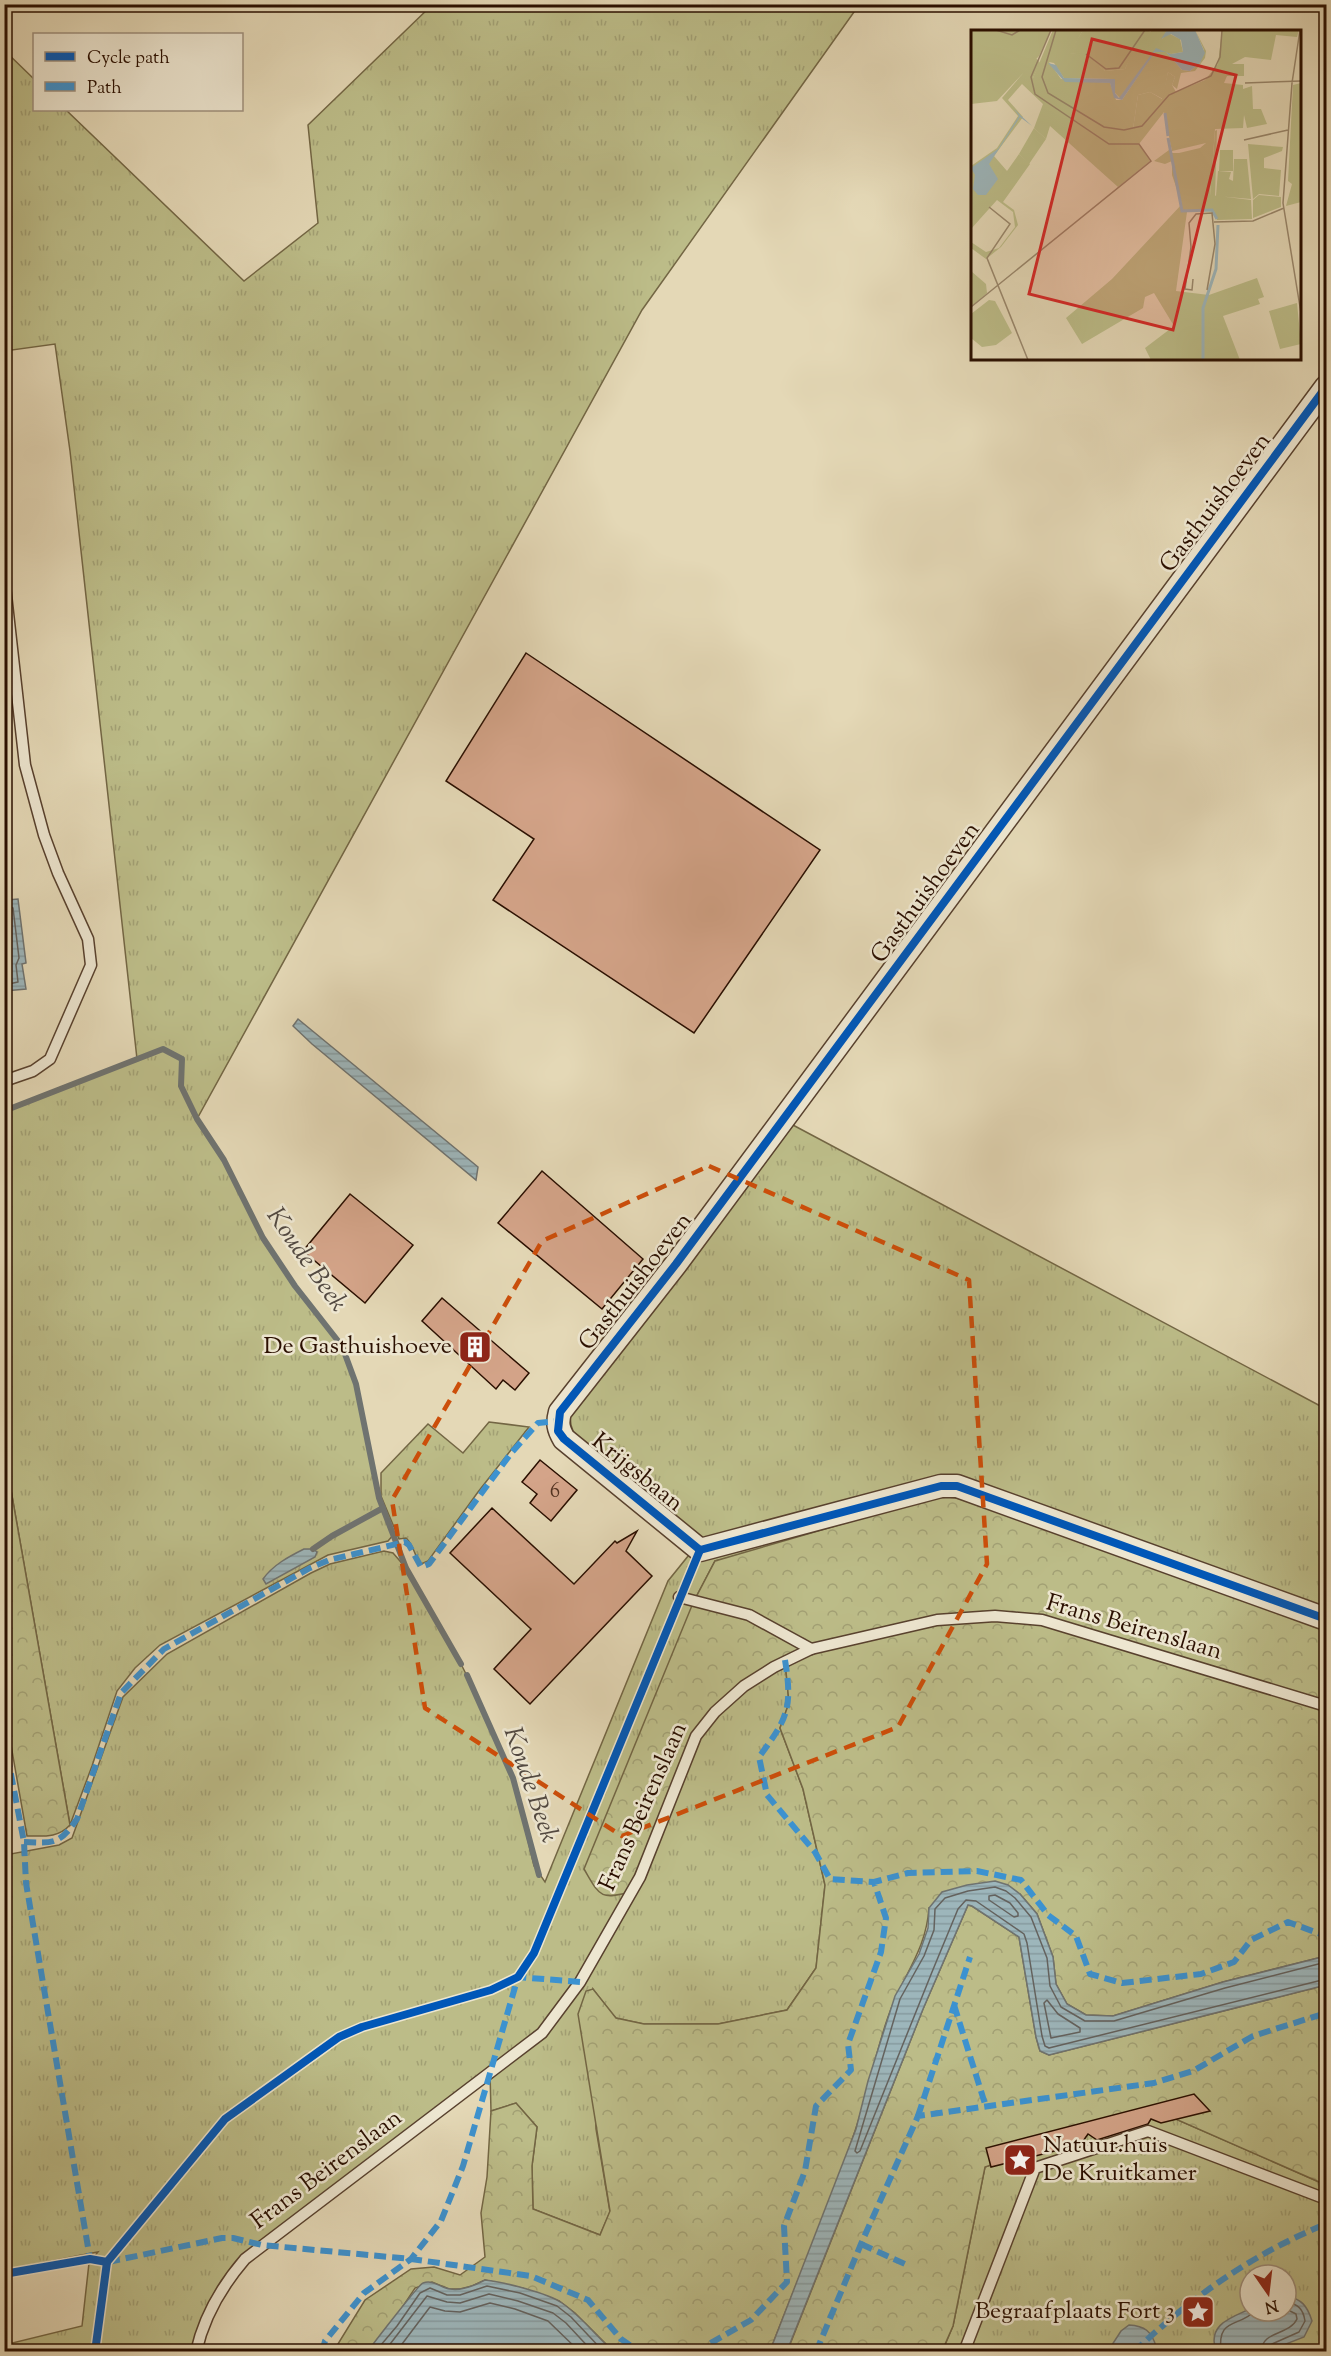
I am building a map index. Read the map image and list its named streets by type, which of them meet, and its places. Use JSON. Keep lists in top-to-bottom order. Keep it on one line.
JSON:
{"streets":{"street":["Gasthuishoeven","Krijgsbaan"],"lane":["Frans Beirenslaan"]},"crossings":[["Gasthuishoeven","Krijgsbaan"]],"water":["Koude Beek"],"places":{"building":["De Gasthuishoeve"],"place":["Natuur.huis De Kruitkamer","Begraafplaats Fort 3"]},"house_numbers":["6"],"legend":["Cycle path","Path"],"north":"bottom"}
